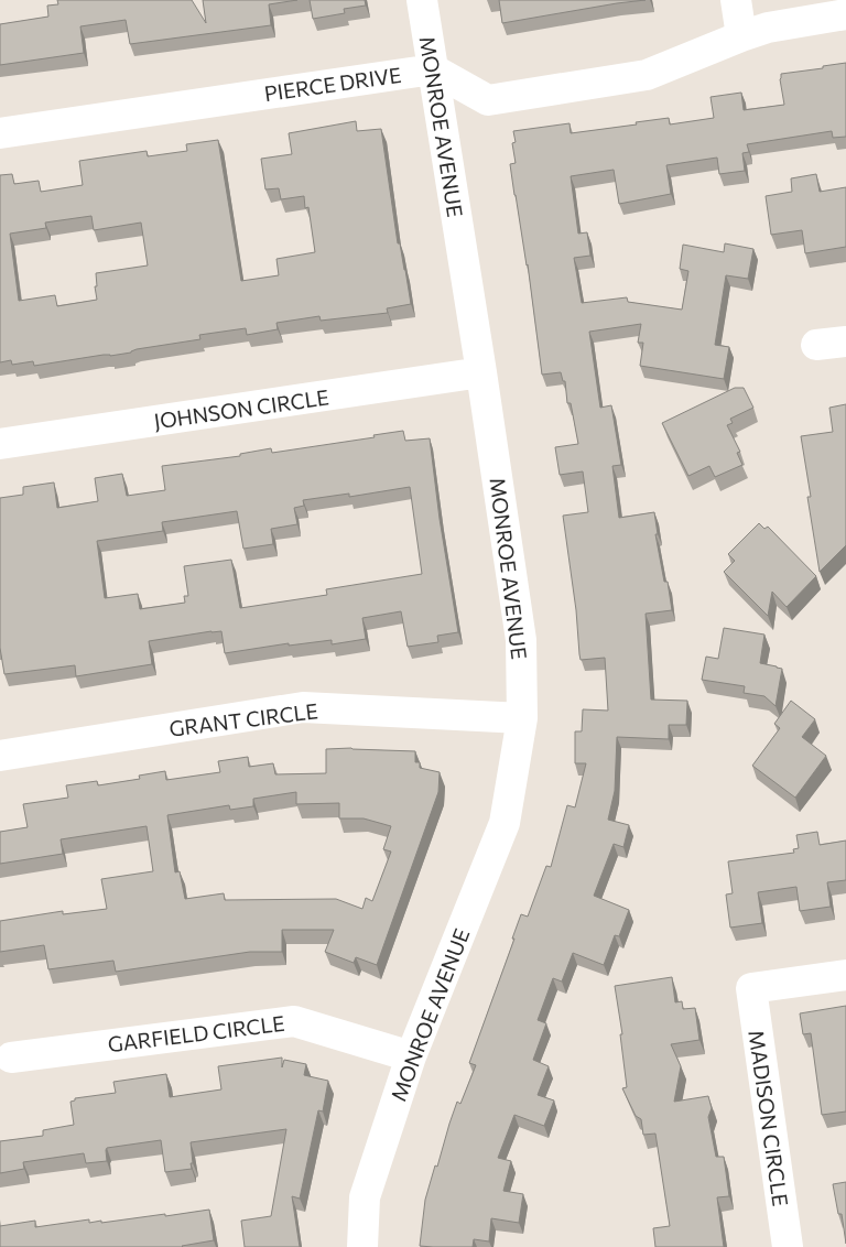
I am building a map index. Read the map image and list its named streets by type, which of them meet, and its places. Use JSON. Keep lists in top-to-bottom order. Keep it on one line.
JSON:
{"streets":{"street":["PIERCE DRIVE","MONROE AVENUE","JOHNSON CIRCLE","GRANT CIRCLE","GARFIELD CIRCLE","MADISON CIRCLE"]},"crossings":[["PIERCE DRIVE","MONROE AVENUE"],["MONROE AVENUE","JOHNSON CIRCLE"],["MONROE AVENUE","GRANT CIRCLE"],["MONROE AVENUE","GARFIELD CIRCLE"]]}
